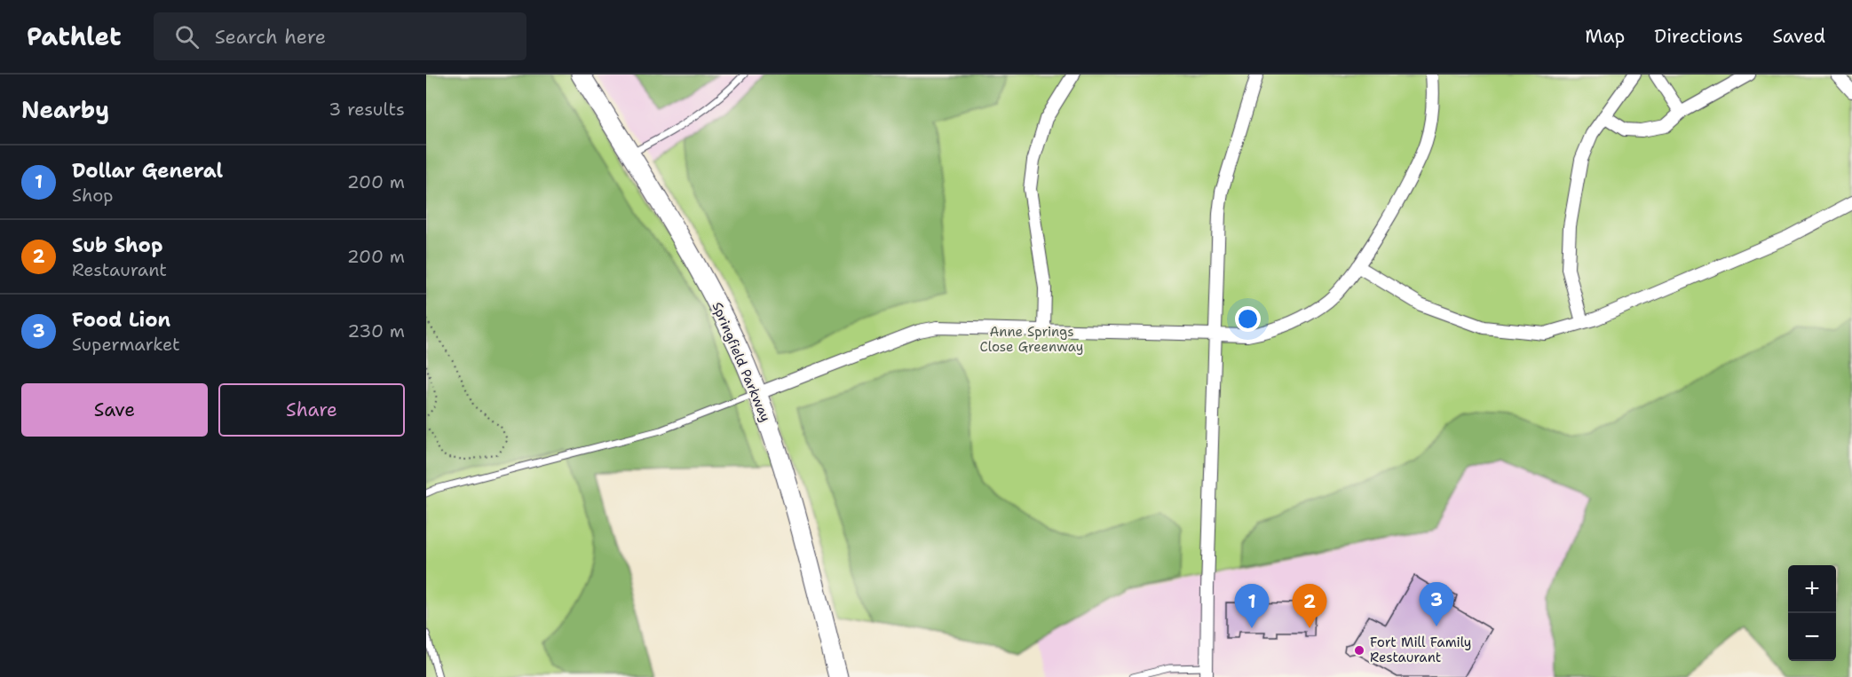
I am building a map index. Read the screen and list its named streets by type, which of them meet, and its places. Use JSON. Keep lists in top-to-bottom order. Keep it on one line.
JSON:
{"streets":{"main road":["Springfield Parkway"]},"parks":["Anne Springs Close Greenway"],"places":["Fort Mill Family Restaurant"],"page":{"header":"Pathlet","search":"Search here","nav":["Map","Directions","Saved"],"heading":["Nearby","3 results"],"list":[{"mark":"1","name":"Dollar General","note":"Shop","value":"200 m"},{"mark":"2","name":"Sub Shop","note":"Restaurant","value":"200 m"},{"mark":"3","name":"Food Lion","note":"Supermarket","value":"230 m"}],"buttons":["Save","Share"],"map_buttons":["+","−"],"pins":["3","1","2"]}}
